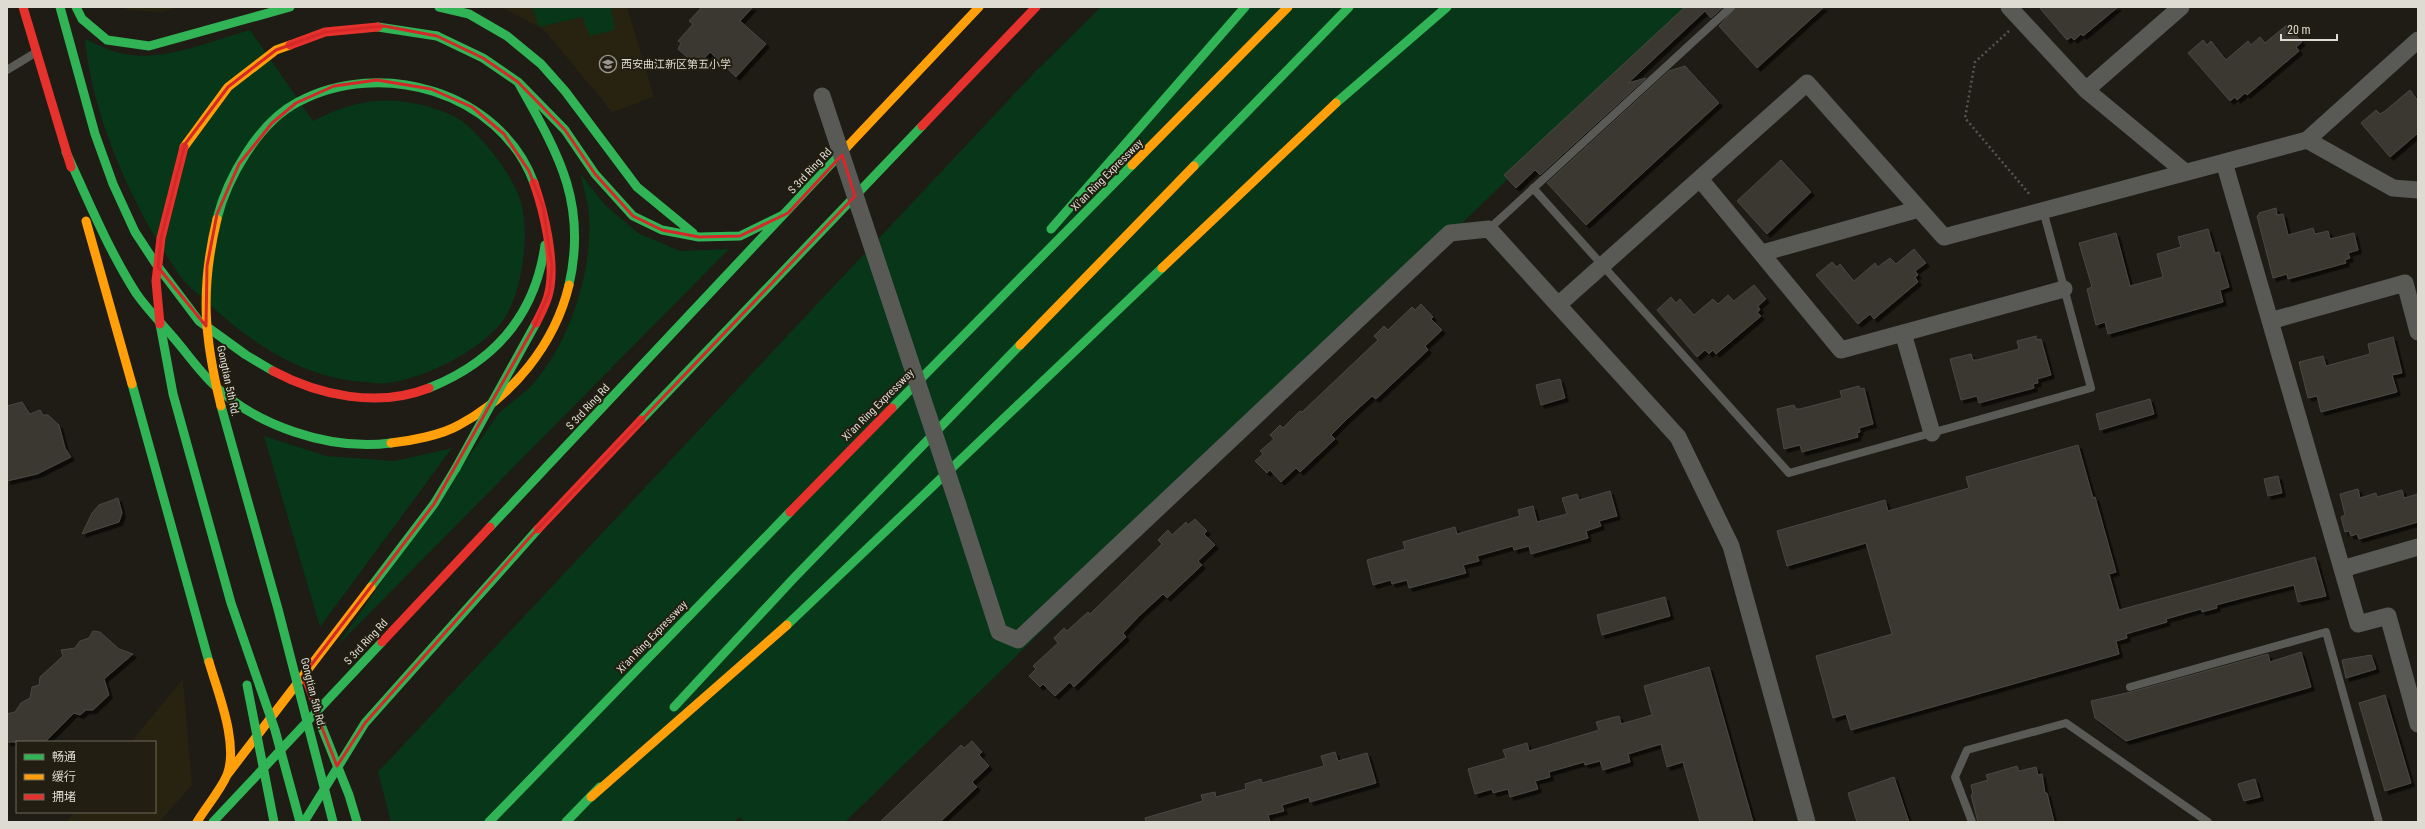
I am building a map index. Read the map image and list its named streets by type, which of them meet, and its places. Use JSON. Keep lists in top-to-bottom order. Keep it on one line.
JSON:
{"streets":{"main road":["S 3rd Ring Rd","Xi'an Ring Expressway","Gongtian 5th Rd."]},"places":{"school or university":["西安曲江新区第五小学"]},"legend":["畅通","缓行","拥堵"],"scale_bar":"20 m"}
